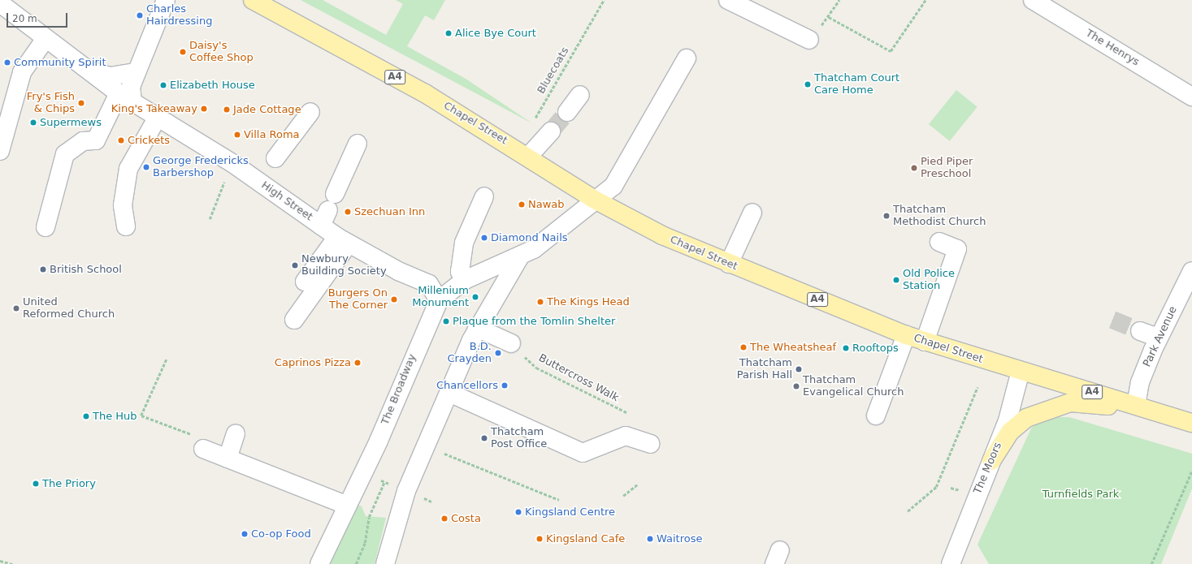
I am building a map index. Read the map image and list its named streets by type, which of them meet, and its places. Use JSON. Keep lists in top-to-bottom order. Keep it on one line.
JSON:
{"streets":{"main road":["A4","Chapel Street"],"street":["The Henrys","High Street","Park Avenue","The Broadway","The Moors"],"path":["Bluecoats","Buttercross Walk"]},"crossings":[["Chapel Street","Park Avenue"],["Chapel Street","The Broadway"],["Chapel Street","The Moors"],["High Street","The Broadway"]],"parks":["Turnfields Park"],"places":["Charles Hairdressing","Alice Bye Court","Daisy's Coffee Shop","Community Spirit","Thatcham Court Care Home","Elizabeth House","Fry's Fish & Chips","King's Takeaway","Jade Cottage","Supermews","Villa Roma","Crickets","George Fredericks Barbershop","Pied Piper Preschool","Nawab","Szechuan Inn","Thatcham Methodist Church","Diamond Nails","Newbury Building Society","British School","Old Police Station","Millenium Monument","Burgers On The Corner","The Kings Head","United Reformed Church","Plaque from the Tomlin Shelter","The Wheatsheaf","Rooftops","B.D. Crayden","Caprinos Pizza","Thatcham Parish Hall","Chancellors","Thatcham Evangelical Church","The Hub","Thatcham Post Office","The Priory","Kingsland Centre","Costa","Co-op Food","Kingsland Cafe","Waitrose"],"scale_bar":"20 m"}
